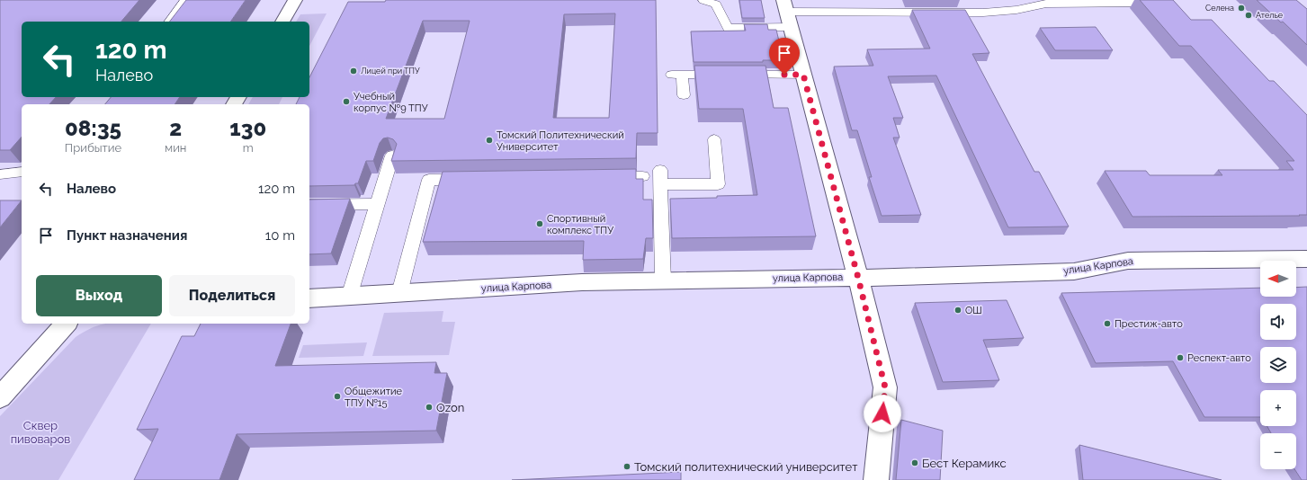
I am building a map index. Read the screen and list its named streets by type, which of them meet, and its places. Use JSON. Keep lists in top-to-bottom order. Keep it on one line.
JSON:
{"streets":{"street":["улица Карпова"]},"parks":["Сквер пивоваров"],"places":["Селена","Ателье","Лицей при ТПУ","Учебный корпус №9 ТПУ","Томский Политехнический Университет","Спортивный комплекс ТПУ","ОШ","Престиж-авто","Респект-авто","Общежитие ТПУ №15","Ozon","Бест Керамикс","Томский политехнический университет"],"north":"left","page":{"turn":["120 m","Налево"],"eta":["08:35","Прибытие","2","мин","130","m"],"list":[{"name":"Налево","value":"120 m"},{"name":"Пункт назначения","value":"10 m"}],"map_buttons":["+","−"],"buttons":["Выход","Поделиться"]}}
